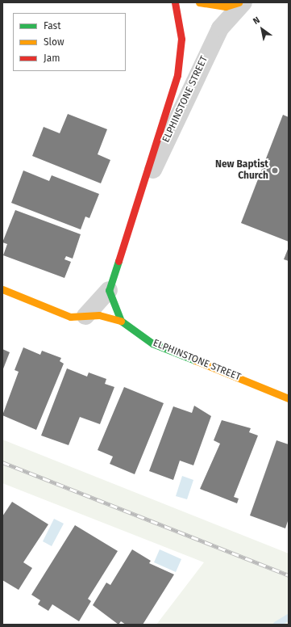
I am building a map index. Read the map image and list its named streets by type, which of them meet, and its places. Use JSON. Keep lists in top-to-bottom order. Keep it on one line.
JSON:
{"streets":{"street":["ELPHINSTONE STREET"]},"places":["New Baptist Church"],"legend":["Fast","Slow","Jam"],"north":"top left"}
